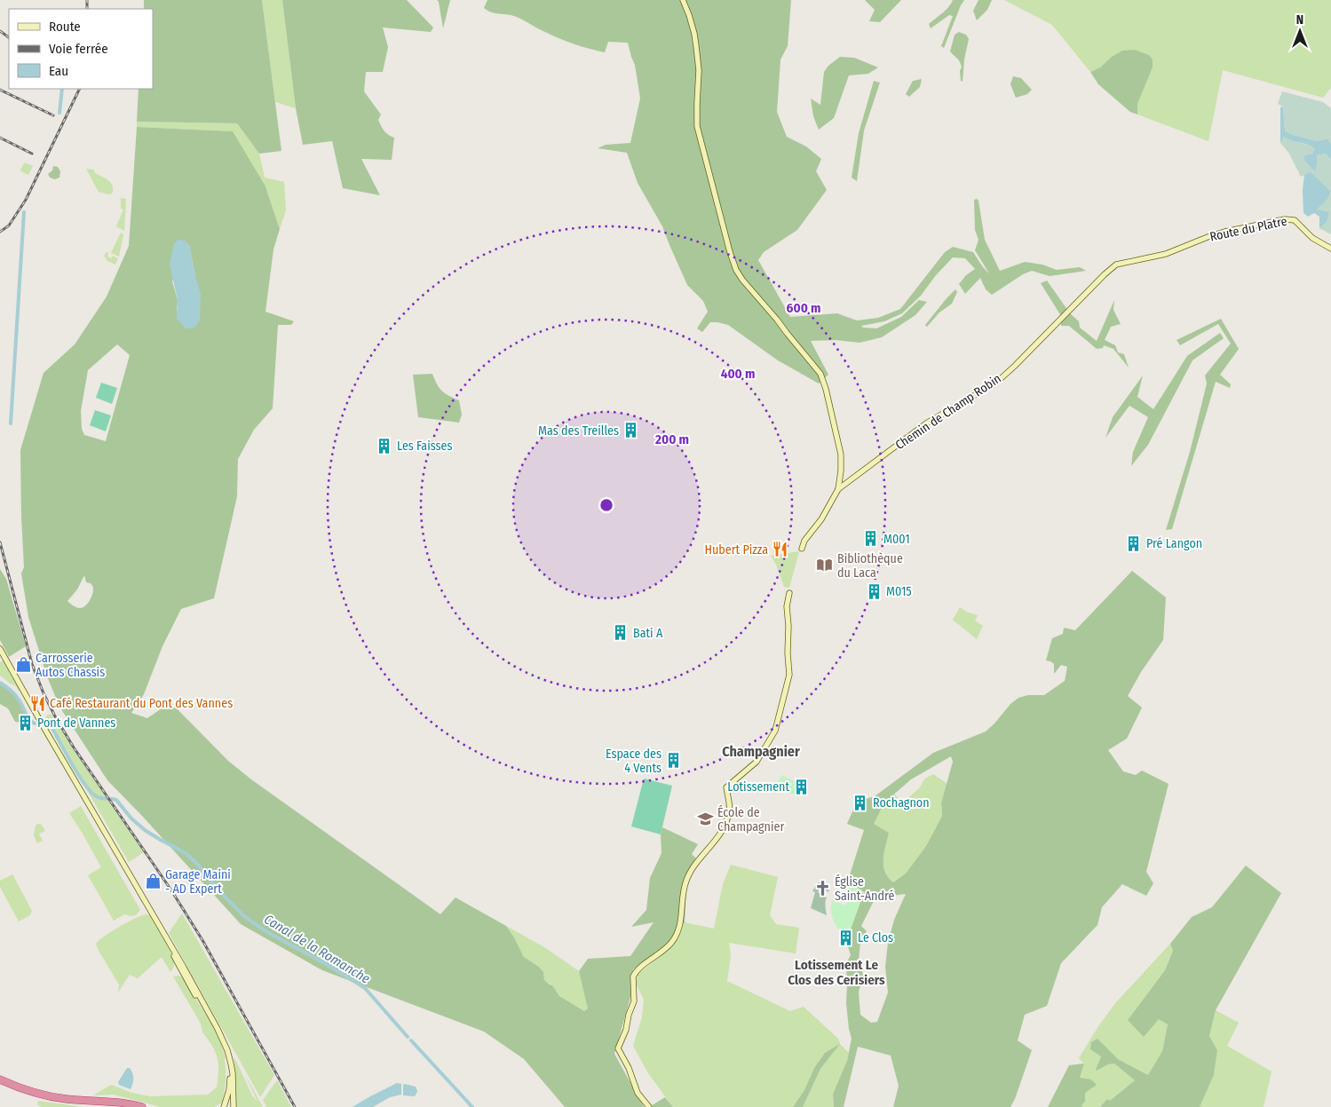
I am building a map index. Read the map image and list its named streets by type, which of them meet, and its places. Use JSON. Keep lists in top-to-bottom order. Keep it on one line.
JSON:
{"streets":{"street":["Route du Platre","Chemin de Champ Robin"]},"crossings":[["Route du Platre","Chemin de Champ Robin"]],"districts":["Champagnier","Lotissement Le Clos des Cerisiers"],"water":["Canal de la Romanche"],"places":{"building":["Mas des Treilles","Les Faisses","M001","Pré Langon","M015","Bati A","Pont de Vannes","Espace des 4 Vents","Lotissement","Rochagnon","Le Clos"],"restaurant":["Hubert Pizza","Café Restaurant du Pont des Vannes"],"library":["Bibliothèque du Laca"],"shop":["Carrosserie Autos Chassis","Garage Maini - AD Expert"],"school or university":["École de Champagnier"],"church":["Église Saint-André"]},"legend":["Route","Voie ferrée","Eau"],"north":"top","rings":["600 m","400 m","200 m"]}
